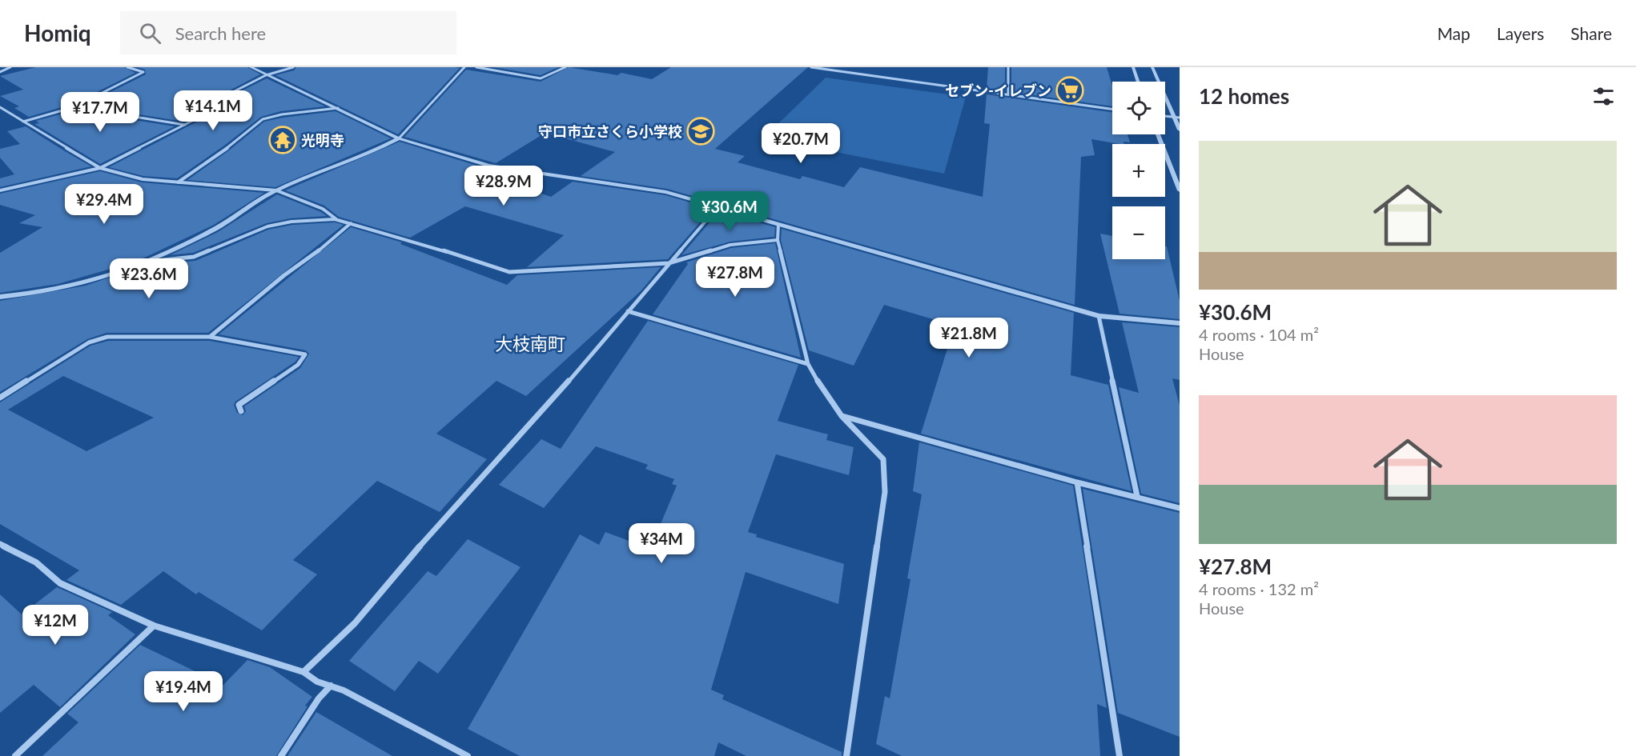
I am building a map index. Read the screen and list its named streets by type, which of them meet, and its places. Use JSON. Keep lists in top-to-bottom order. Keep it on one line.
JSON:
{"districts":["大枝南町"],"places":{"supermarket":["セブン-イレブン"],"school or university":["守口市立さくら小学校"],"temple":["光明寺"]},"page":{"header":"Homiq","search":"Search here","nav":["Map","Layers","Share"],"heading":"12 homes","map_buttons":["+","−"],"price":["¥14.1M","¥17.7M","¥20.7M","¥28.9M","¥29.4M","¥30.6M","¥27.8M","¥23.6M","¥21.8M","¥34M","¥12M","¥19.4M"],"list":[{"name":"¥30.6M","note":"4 rooms · 104 m² · House"},{"name":"¥27.8M","note":"4 rooms · 132 m² · House"}]}}
